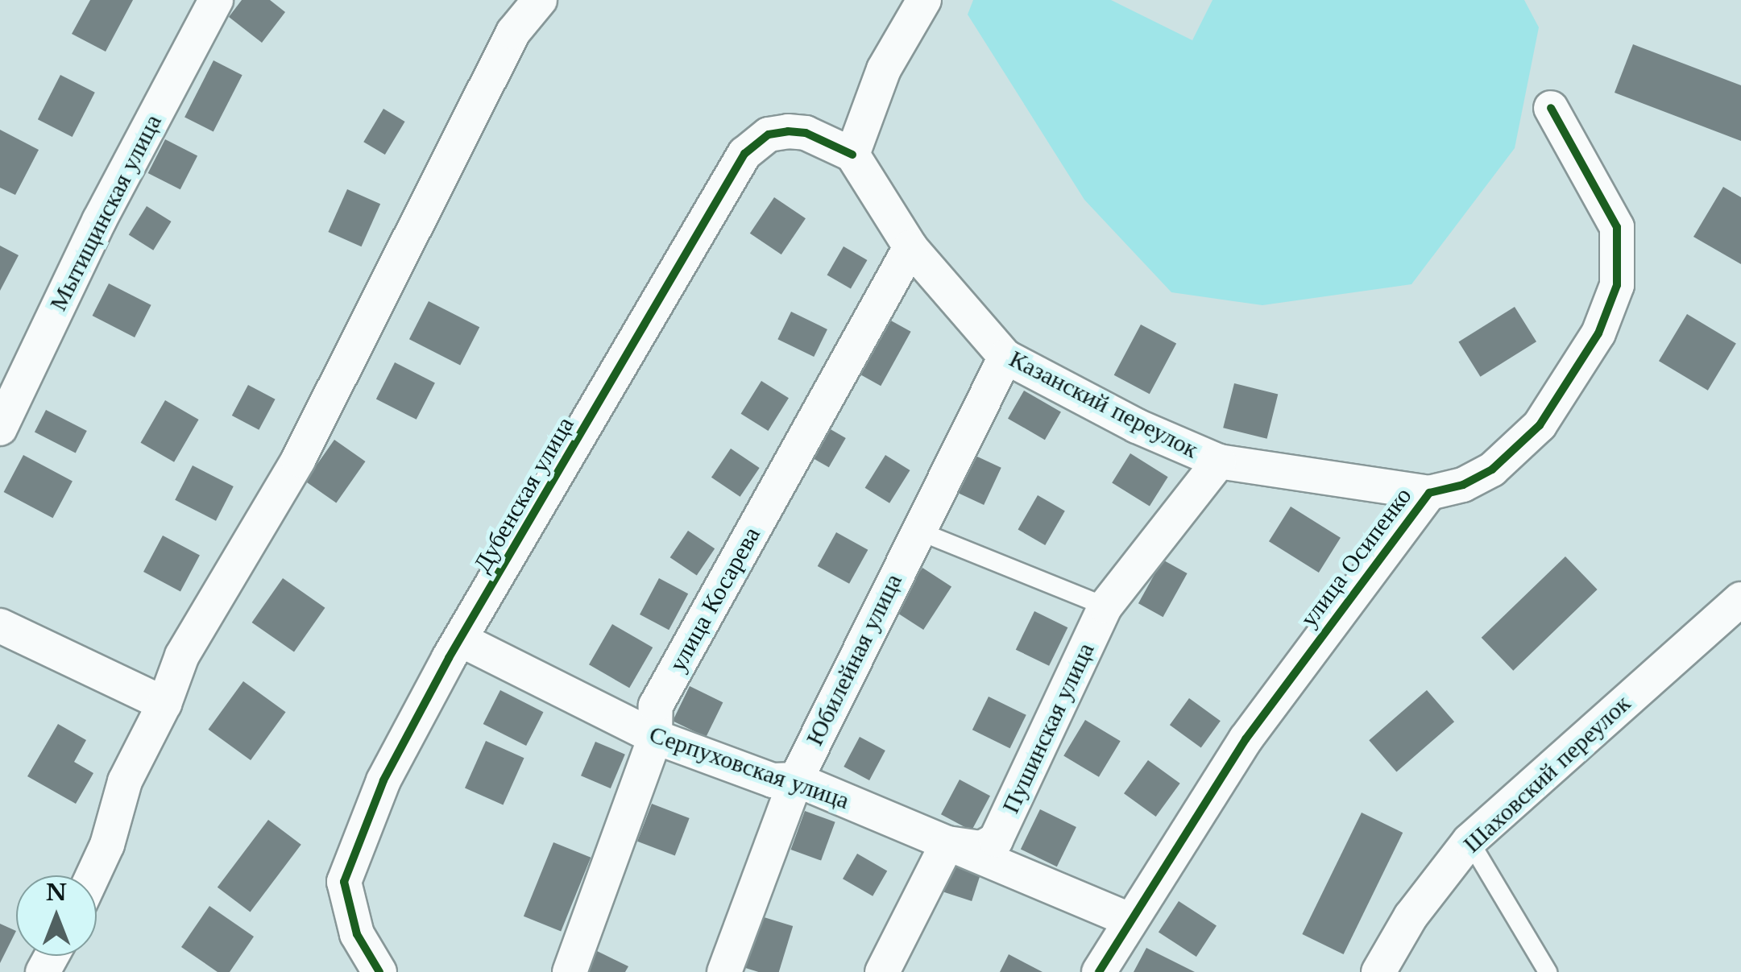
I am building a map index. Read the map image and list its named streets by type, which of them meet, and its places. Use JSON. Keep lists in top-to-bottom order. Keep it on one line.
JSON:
{"streets":{"street":["Мытищинская улица","Казанский переулок","Дубенская улица","улица Осипенко","улица Косарева","Юбилейная улица","Пушинская улица","Серпуховская улица","Шаховский переулок"]},"crossings":[["Казанский переулок","Дубенская улица"],["Казанский переулок","улица Осипенко"],["Казанский переулок","улица Косарева"],["Казанский переулок","Юбилейная улица"],["Казанский переулок","Пушинская улица"],["Дубенская улица","Серпуховская улица"],["улица Осипенко","Серпуховская улица"],["улица Косарева","Серпуховская улица"],["Юбилейная улица","Серпуховская улица"],["Пушинская улица","Серпуховская улица"]],"north":"top"}
